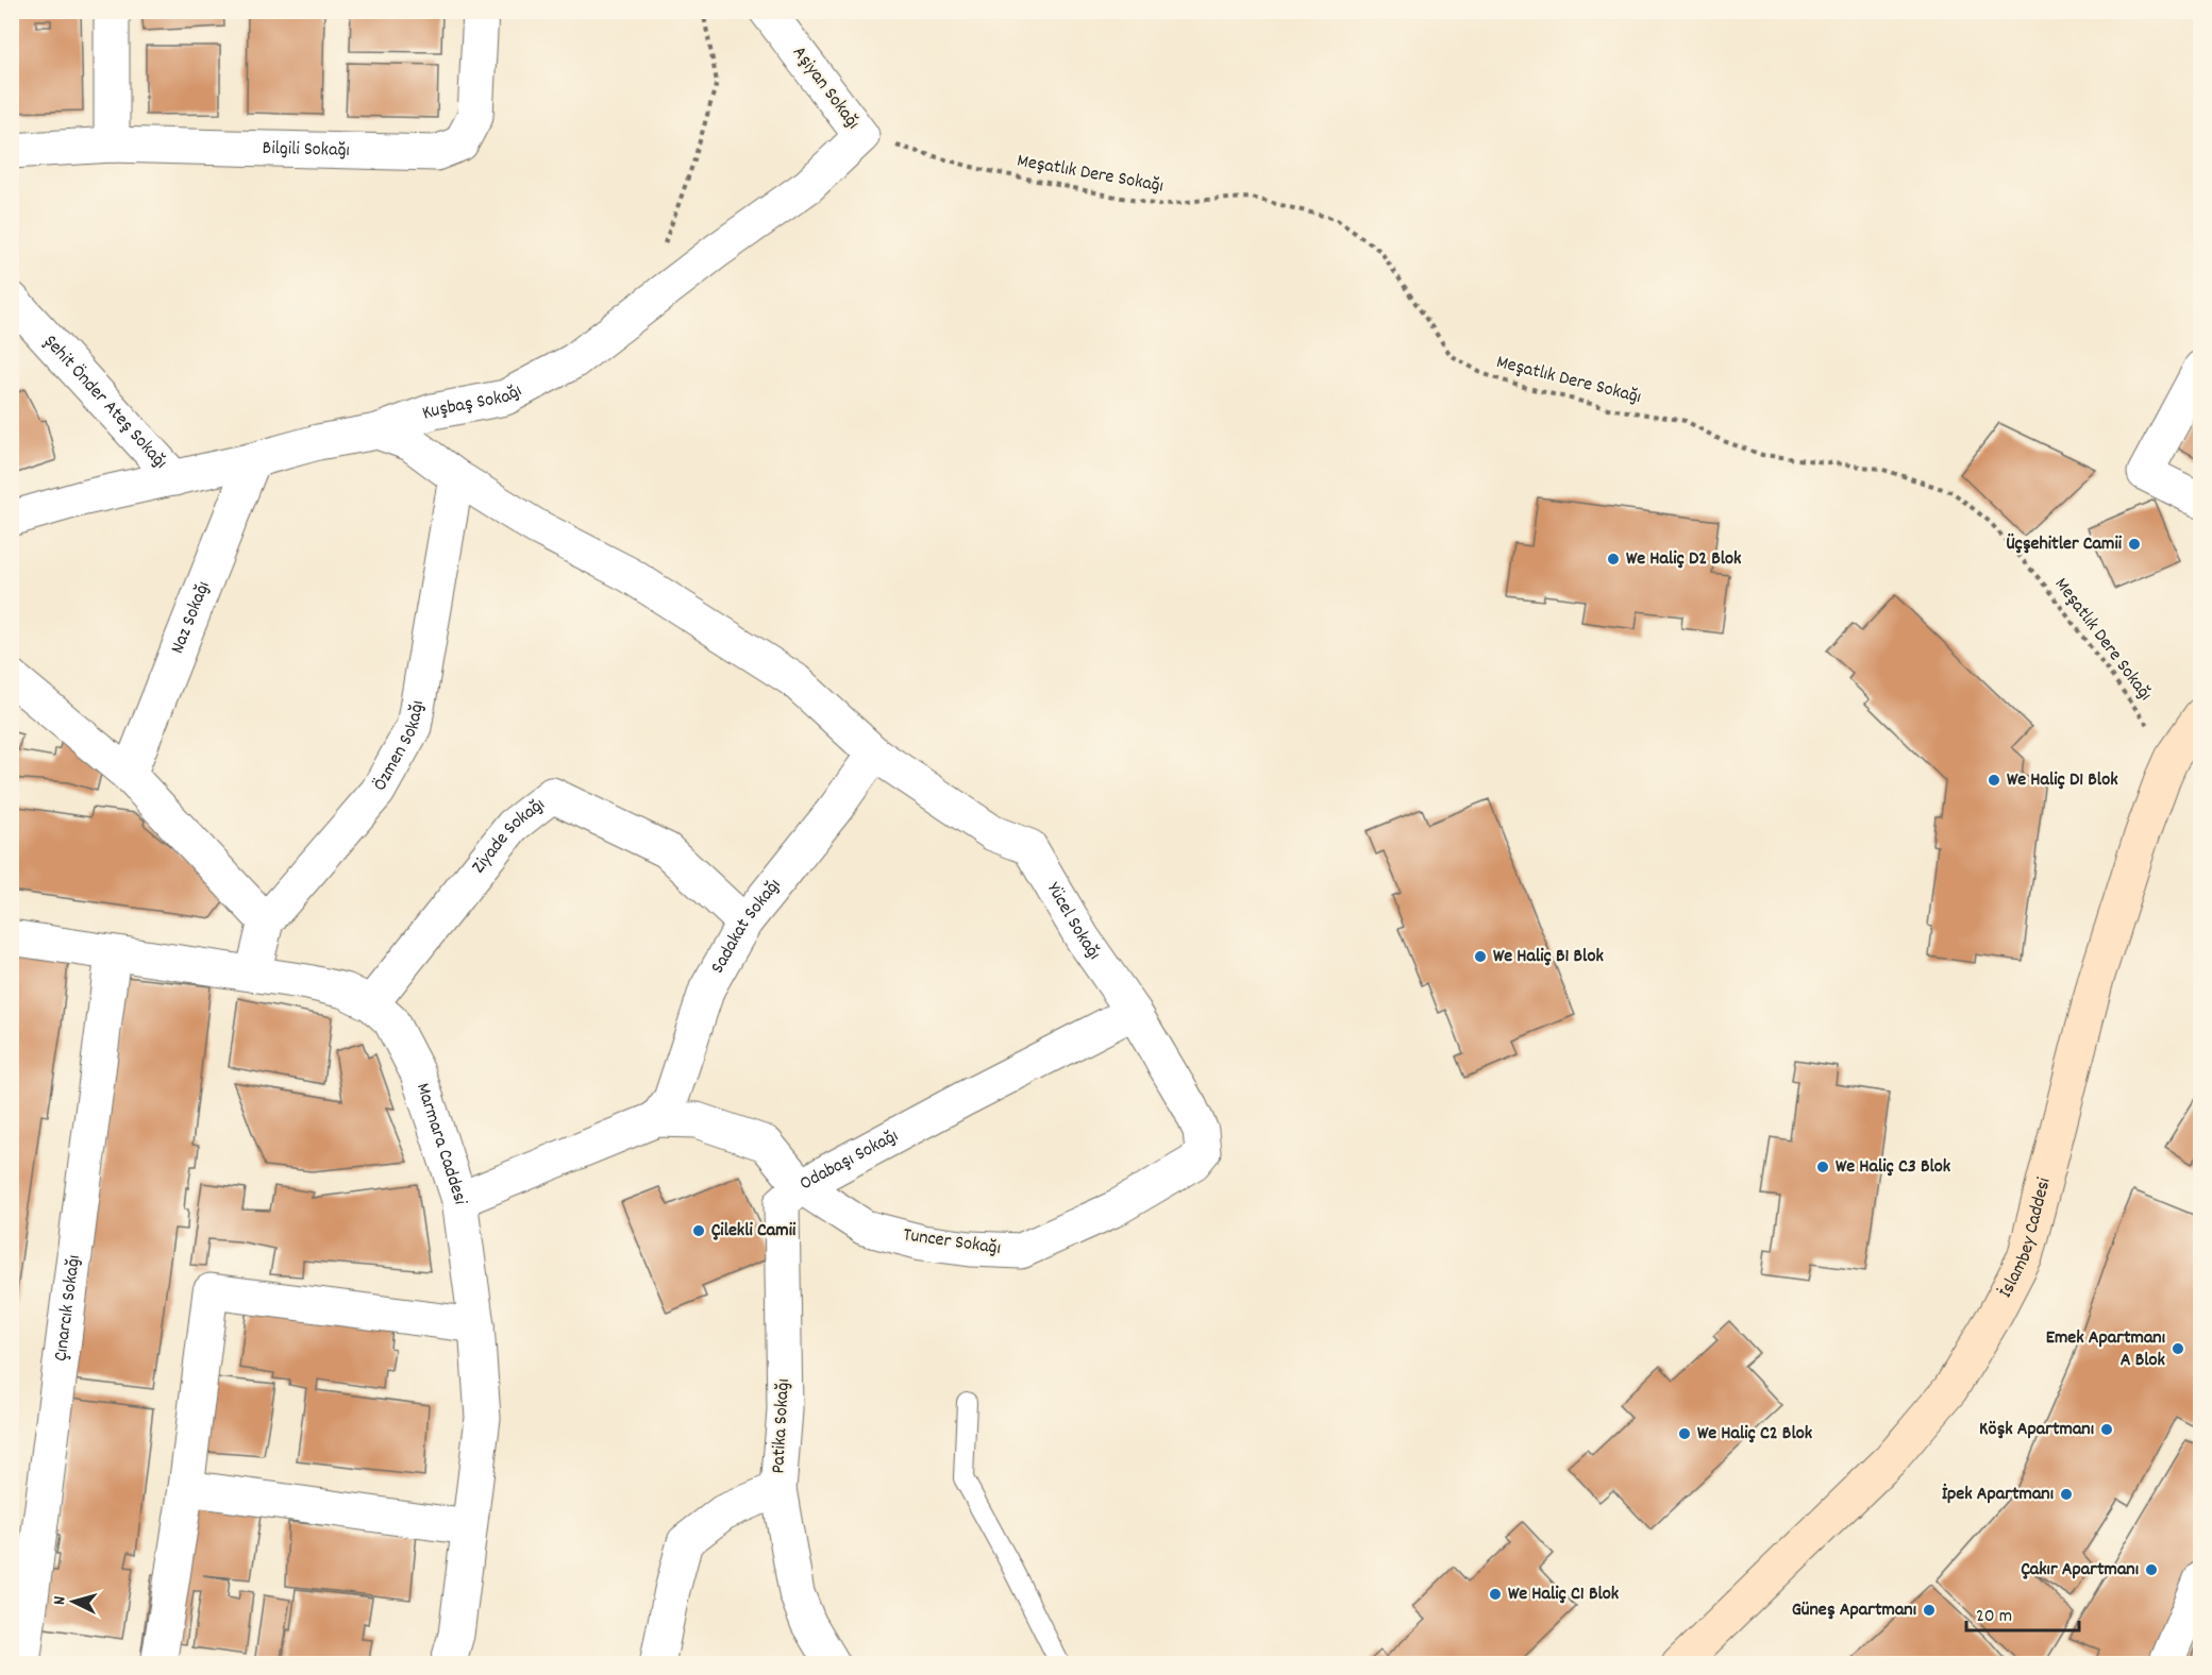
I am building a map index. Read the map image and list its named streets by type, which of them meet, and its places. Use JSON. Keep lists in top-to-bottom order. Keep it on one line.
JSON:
{"streets":{"main road":["İslambey Caddesi"],"street":["Aşiyan Sokağı","Bilgili Sokağı","Kuşbaş Sokağı","Şehit Önder Ateş Sokağı","Naz Sokağı","Özmen Sokağı","Ziyade Sokağı","Yücel Sokağı","Sadakat Sokağı","Marmara Caddesi","Odabaşı Sokağı","Tuncer Sokağı","Çınarcık Sokağı","Patika Sokağı"],"path":["Meşatlık Dere Sokağı"]},"crossings":[["Aşiyan Sokağı","Meşatlık Dere Sokağı"],["Aşiyan Sokağı","Kuşbaş Sokağı"],["Meşatlık Dere Sokağı","Kuşbaş Sokağı"],["Meşatlık Dere Sokağı","İslambey Caddesi"],["Kuşbaş Sokağı","Şehit Önder Ateş Sokağı"],["Kuşbaş Sokağı","Naz Sokağı"],["Kuşbaş Sokağı","Yücel Sokağı"],["Özmen Sokağı","Yücel Sokağı"],["Özmen Sokağı","Marmara Caddesi"],["Ziyade Sokağı","Sadakat Sokağı"],["Ziyade Sokağı","Marmara Caddesi"],["Yücel Sokağı","Sadakat Sokağı"],["Yücel Sokağı","Odabaşı Sokağı"],["Yücel Sokağı","Tuncer Sokağı"],["Sadakat Sokağı","Odabaşı Sokağı"],["Marmara Caddesi","Odabaşı Sokağı"],["Marmara Caddesi","Çınarcık Sokağı"],["Odabaşı Sokağı","Tuncer Sokağı"],["Odabaşı Sokağı","Patika Sokağı"],["Tuncer Sokağı","Patika Sokağı"]],"places":["Üçşehitler Camii","We Haliç D2 Blok","We Haliç D1 Blok","We Haliç B1 Blok","We Haliç C3 Blok","Çilekli Camii","Emek Apartmanı A Blok","Köşk Apartmanı","We Haliç C2 Blok","İpek Apartmanı","Çakır Apartmanı","We Haliç C1 Blok","Güneş Apartmanı"],"scale_bar":"20 m","north":"left"}
